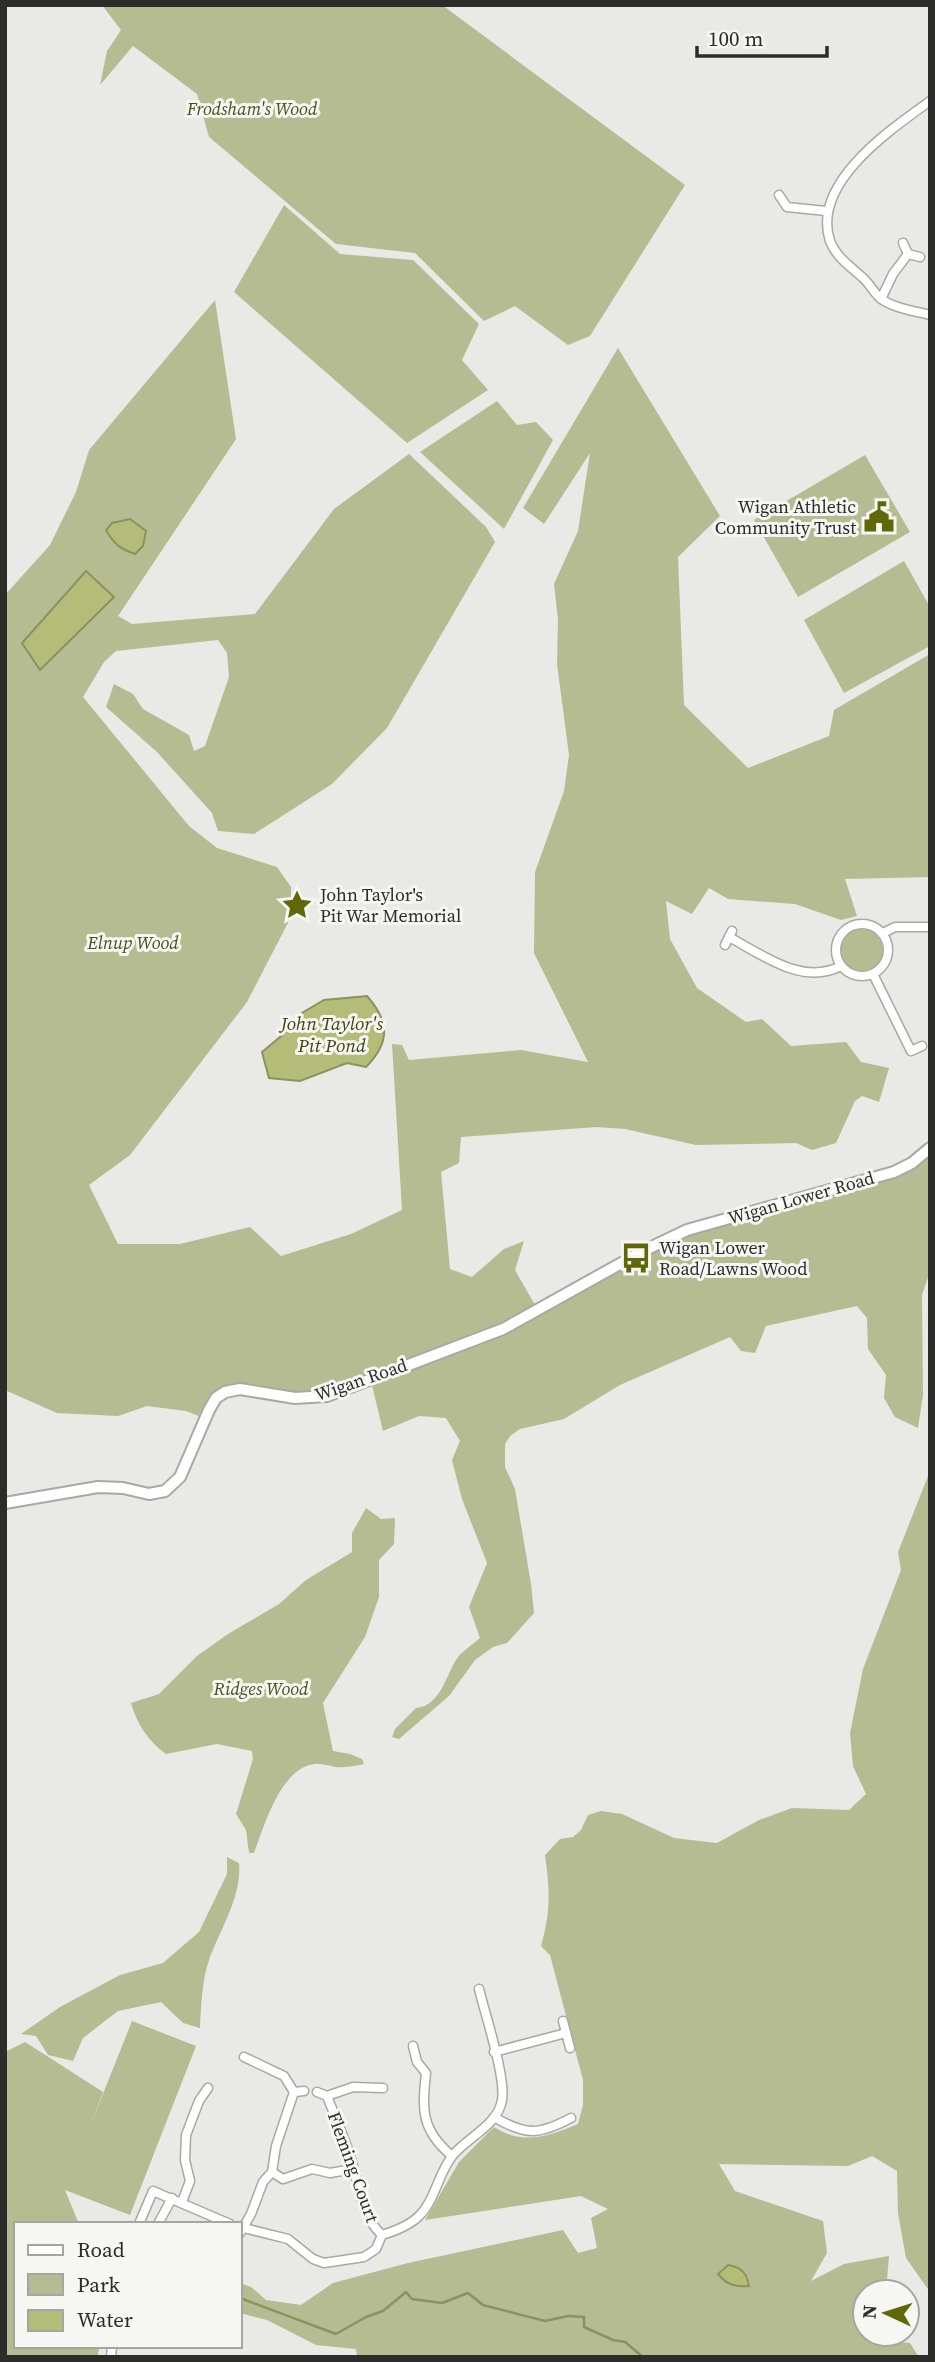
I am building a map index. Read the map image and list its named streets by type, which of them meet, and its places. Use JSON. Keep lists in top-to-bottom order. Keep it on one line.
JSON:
{"streets":{"main road":["Wigan Lower Road","Wigan Road"],"street":["Fleming Court"]},"crossings":[["Wigan Lower Road","Wigan Road"]],"water":["John Taylor's Pit Pond"],"parks":["Frodsham's Wood","Elnup Wood","Ridges Wood"],"places":{"public building":["Wigan Athletic Community Trust"],"place":["John Taylor's Pit War Memorial"],"bus stop":["Wigan Lower Road/Lawns Wood"]},"legend":["Road","Park","Water"],"scale_bar":"100 m","north":"left"}
